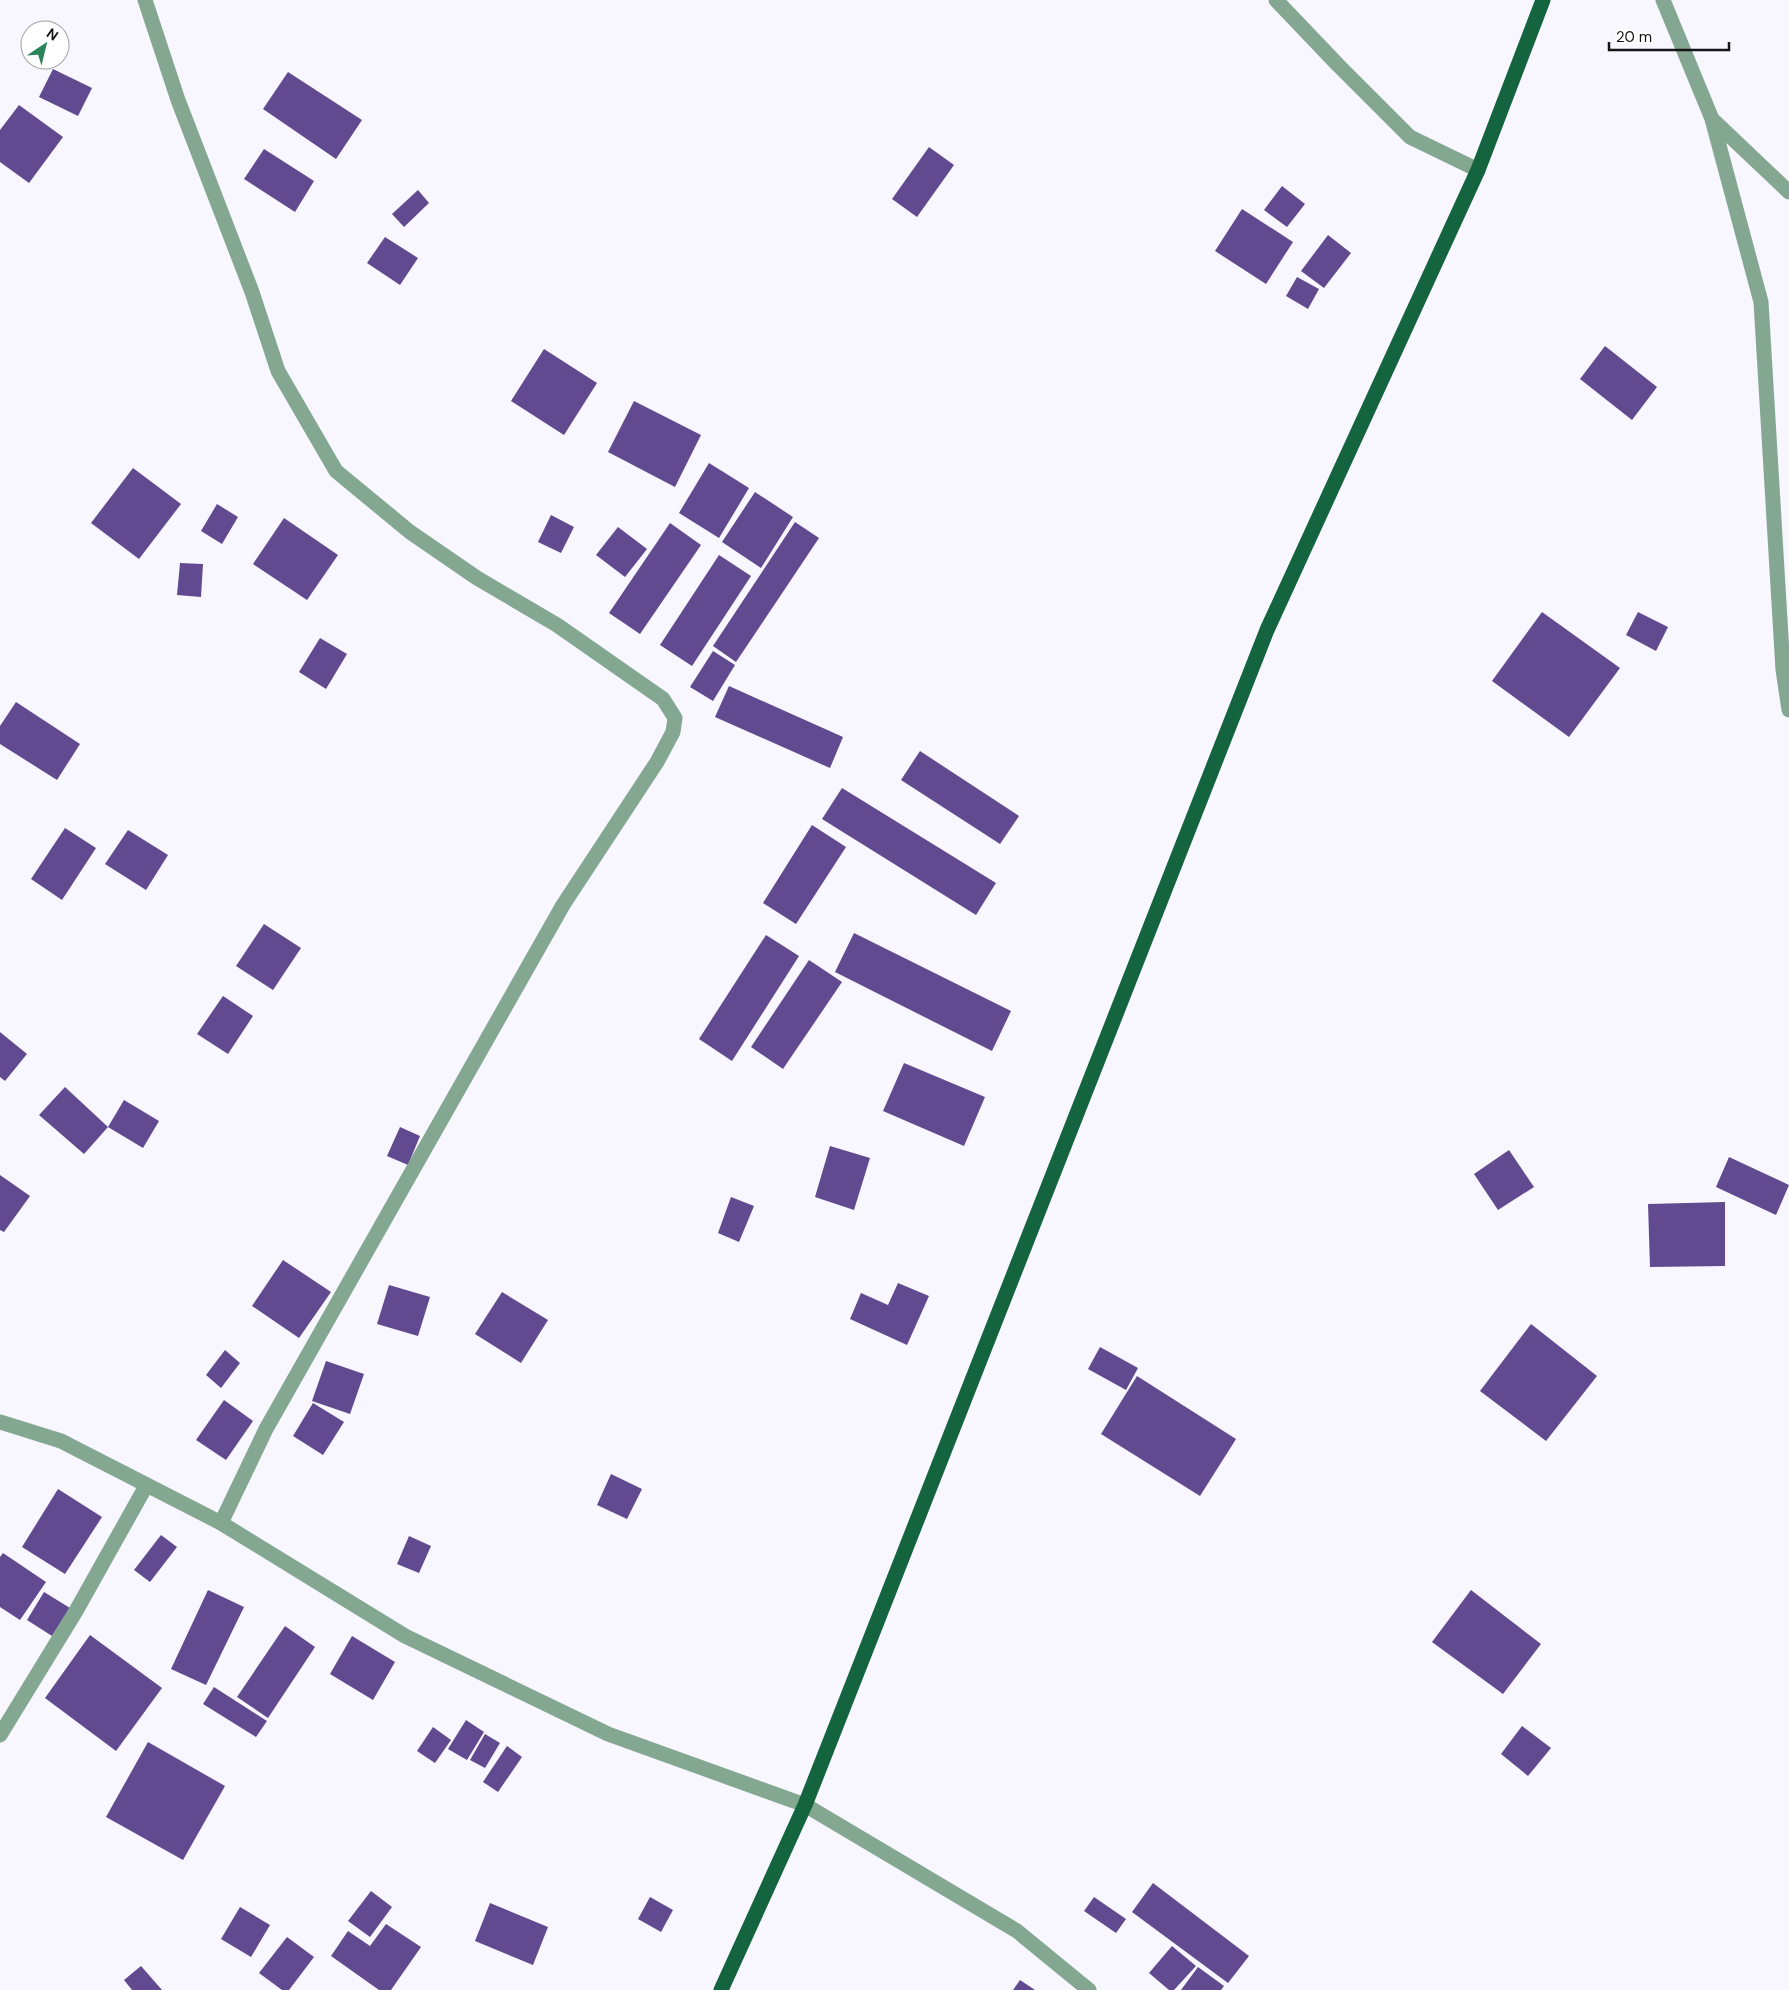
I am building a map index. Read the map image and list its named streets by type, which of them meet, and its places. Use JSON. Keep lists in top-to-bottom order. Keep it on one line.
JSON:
{"scale_bar":"20 m","north":"top right"}
